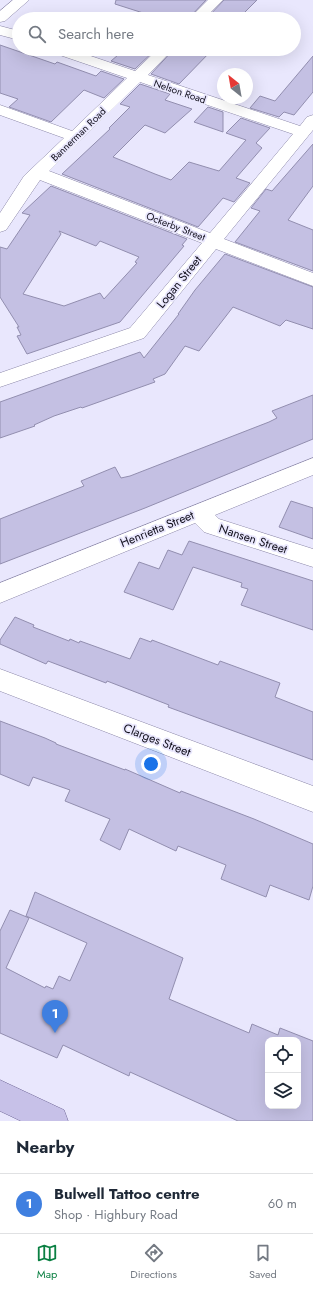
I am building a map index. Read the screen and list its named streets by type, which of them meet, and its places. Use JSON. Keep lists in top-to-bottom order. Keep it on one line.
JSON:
{"streets":{"street":["Nelson Road","Bannerman Road","Ockerby Street","Logan Street","Henrietta Street","Nansen Street","Clarges Street"]},"crossings":[["Nelson Road","Bannerman Road"],["Nelson Road","Logan Street"],["Bannerman Road","Ockerby Street"],["Ockerby Street","Logan Street"],["Henrietta Street","Nansen Street"]],"north":"top left","page":{"search":"Search here","pins":"1","heading":"Nearby","list":[{"mark":"1","name":"Bulwell Tattoo centre","note":"Shop · Highbury Road","value":"60 m"}],"nav":["Map","Directions","Saved"]}}
